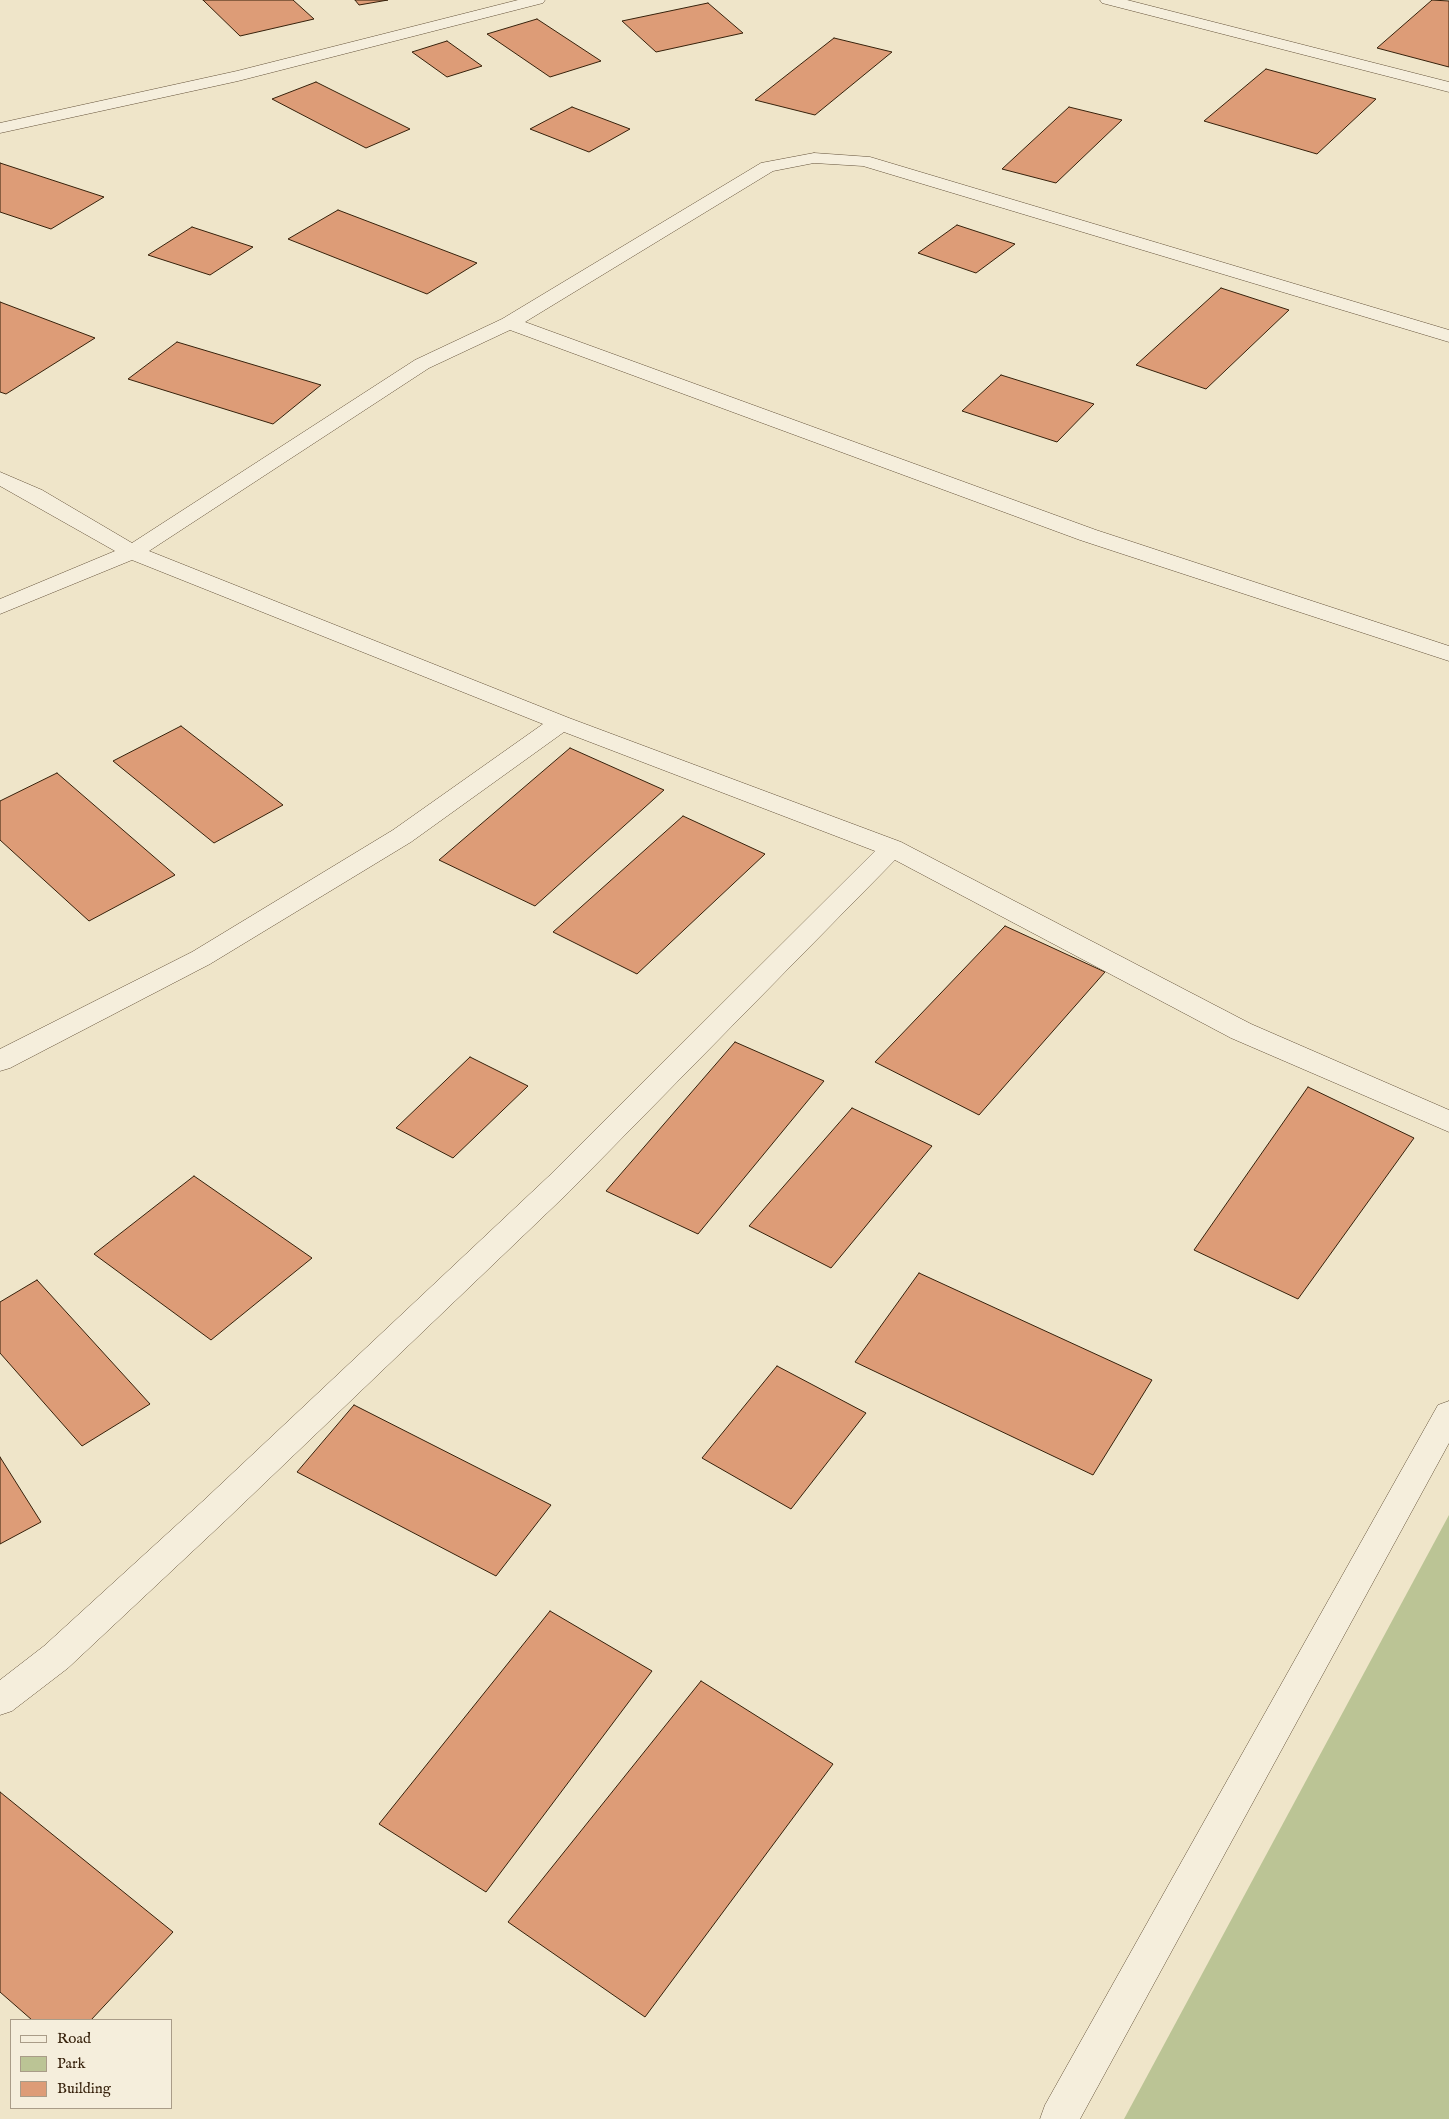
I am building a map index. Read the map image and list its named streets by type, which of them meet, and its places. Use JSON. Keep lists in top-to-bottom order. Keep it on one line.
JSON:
{"legend":["Road","Park","Building"]}
